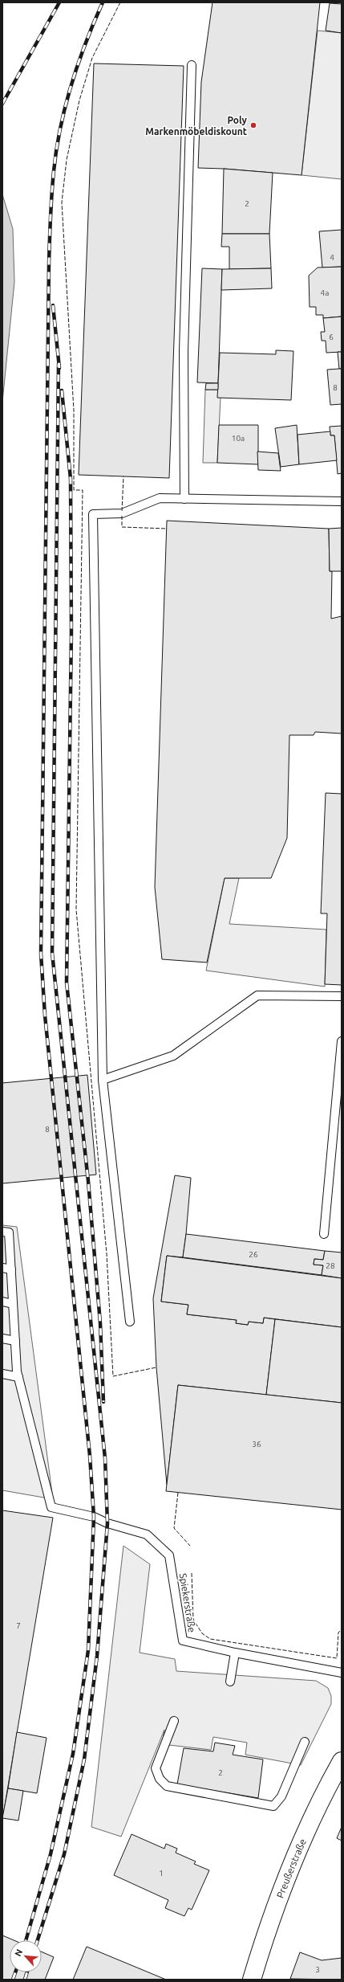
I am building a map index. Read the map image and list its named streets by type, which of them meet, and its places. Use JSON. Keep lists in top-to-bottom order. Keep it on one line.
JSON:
{"streets":{"main road":["Preußerstraße"],"lane":["Spiekerstraße"]},"places":["Poly Markenmöbeldiskount"],"house_numbers":["2","4","4a","6","8","10a","8","26","28","36","7","2","1","3"],"north":"top left"}
